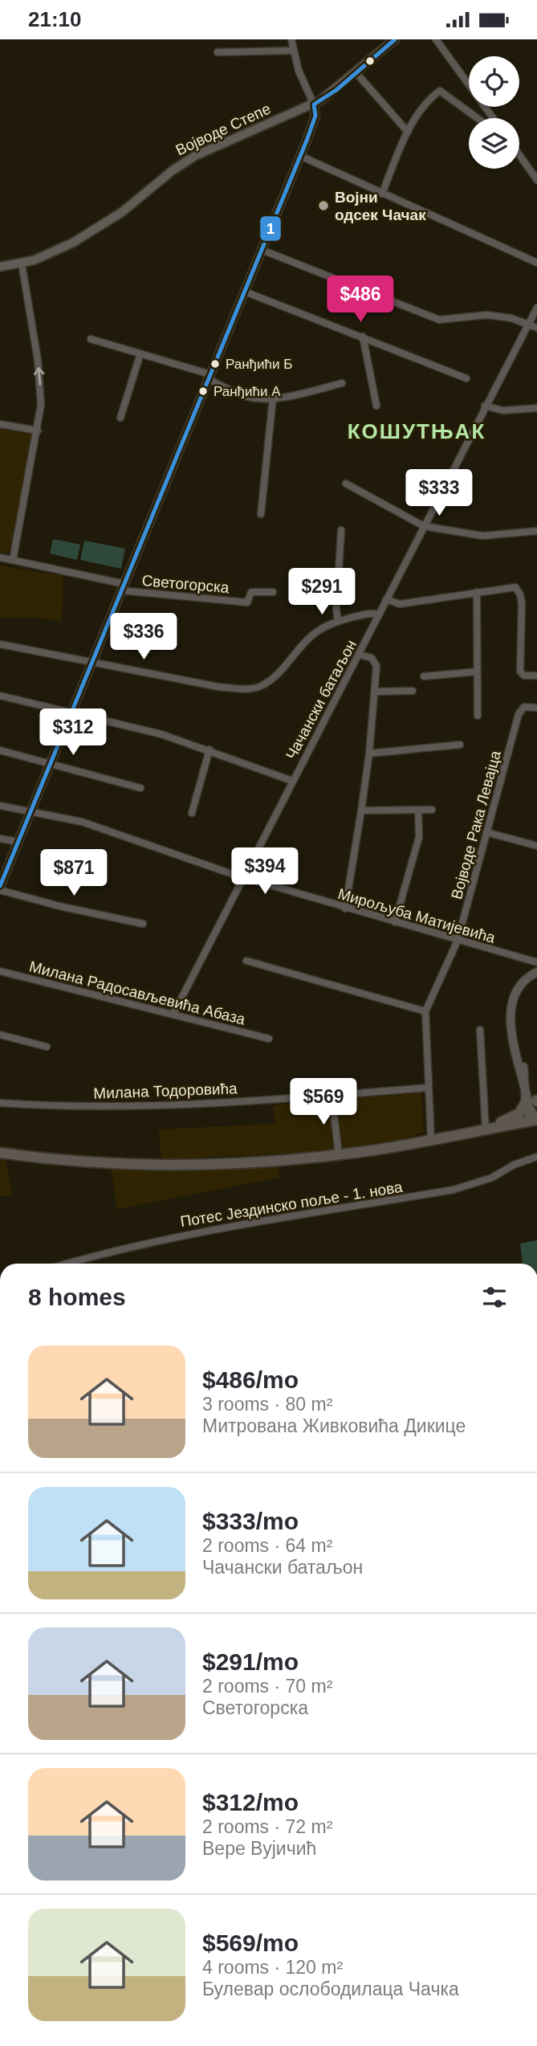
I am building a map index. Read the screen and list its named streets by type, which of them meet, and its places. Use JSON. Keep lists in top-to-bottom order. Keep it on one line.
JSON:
{"streets":{"main road":["Војводе Степе"],"street":["Светогорска","Чачански батаљон","Војводе Рака Левајца","Мирољуба Матијевића","Милана Радосављевића Абаза","Милана Тодоровића","Потес Јездинско поље - 1. нова"]},"crossings":[["Чачански батаљон","Мирољуба Матијевића"],["Чачански батаљон","Милана Радосављевића Абаза"],["Војводе Рака Левајца","Мирољуба Матијевића"],["Војводе Рака Левајца","Милана Тодоровића"]],"districts":["КОШУТЊАК"],"places":["Војни одсек Чачак","Ранђићи Б","Ранђићи А"],"lines":["transit line 1"],"page":{"status":"21:10","price":["$486","$333","$291","$336","$312","$394","$871","$569"],"heading":"8 homes","list":[{"name":"$486/mo","note":"3 rooms · 80 m² · Митрована Живковића Дикице"},{"name":"$333/mo","note":"2 rooms · 64 m² · Чачански батаљон"},{"name":"$291/mo","note":"2 rooms · 70 m² · Светогорска"},{"name":"$312/mo","note":"2 rooms · 72 m² · Вере Вујичић"},{"name":"$569/mo","note":"4 rooms · 120 m² · Булевар ослободилаца Чачка"}]}}
